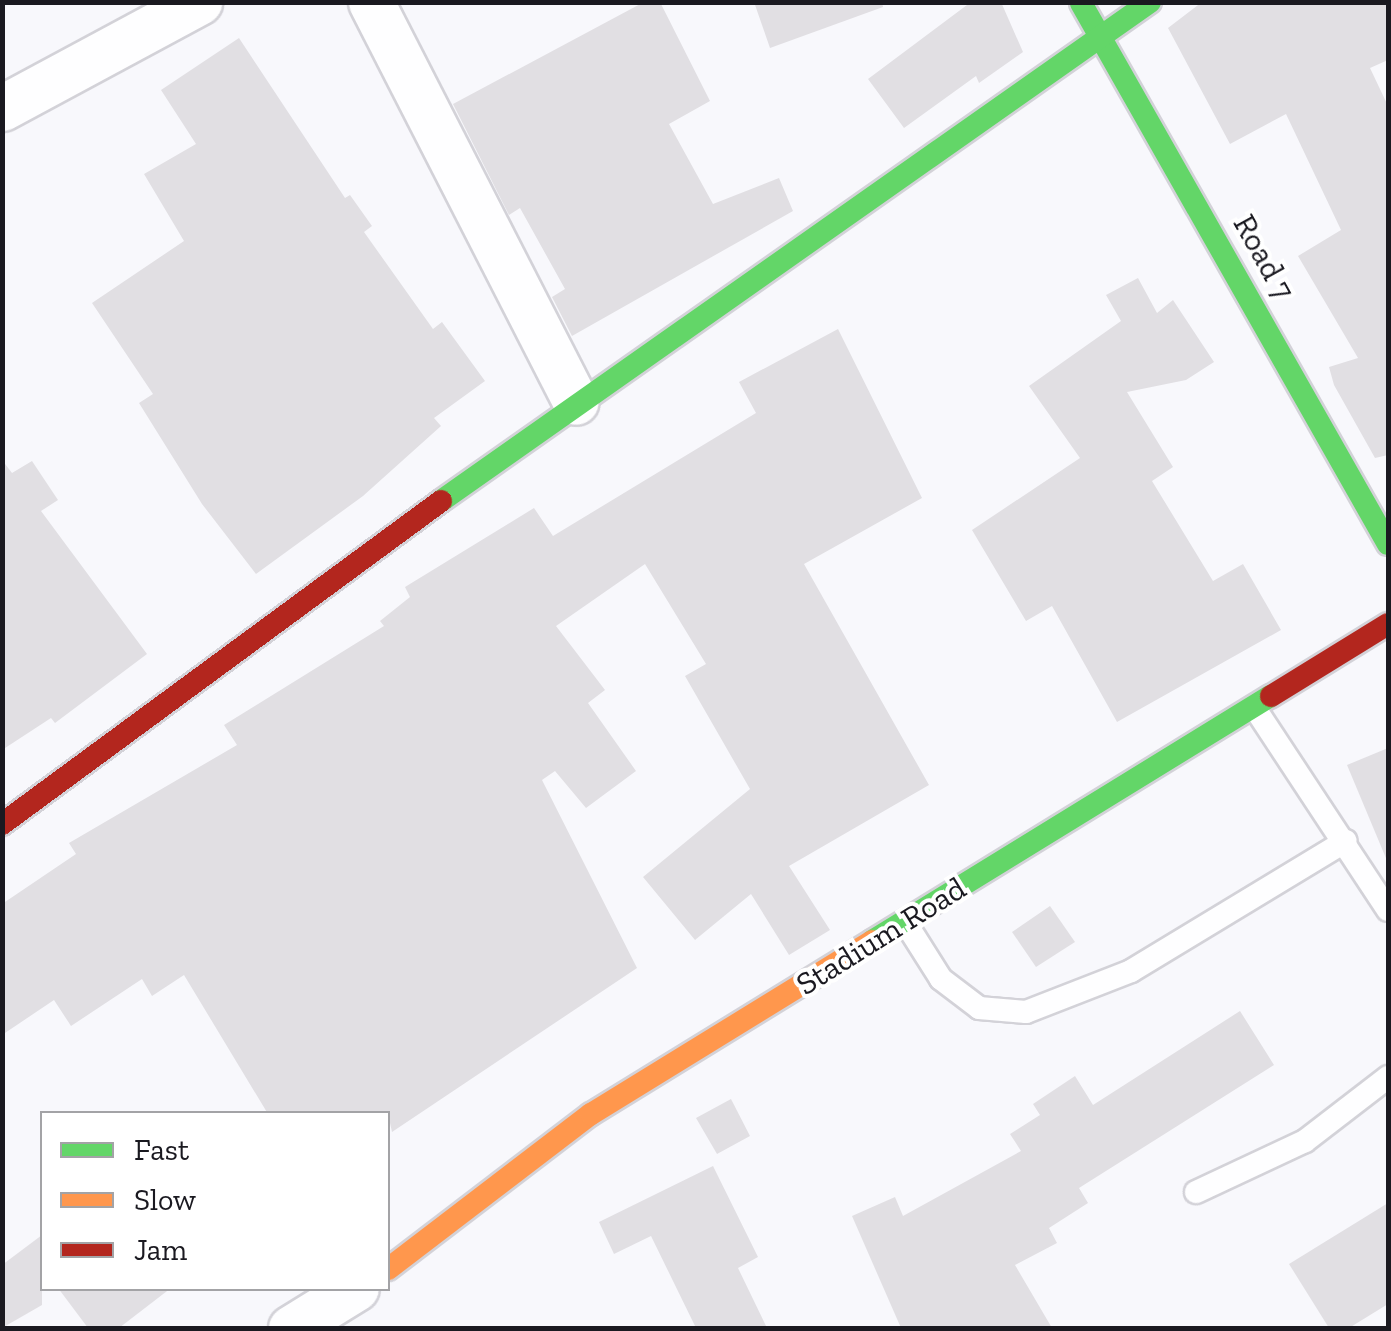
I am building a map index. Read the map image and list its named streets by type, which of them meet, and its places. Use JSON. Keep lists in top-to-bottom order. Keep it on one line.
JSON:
{"streets":{"street":["Road 7","Stadium Road"]},"legend":["Fast","Slow","Jam"]}
